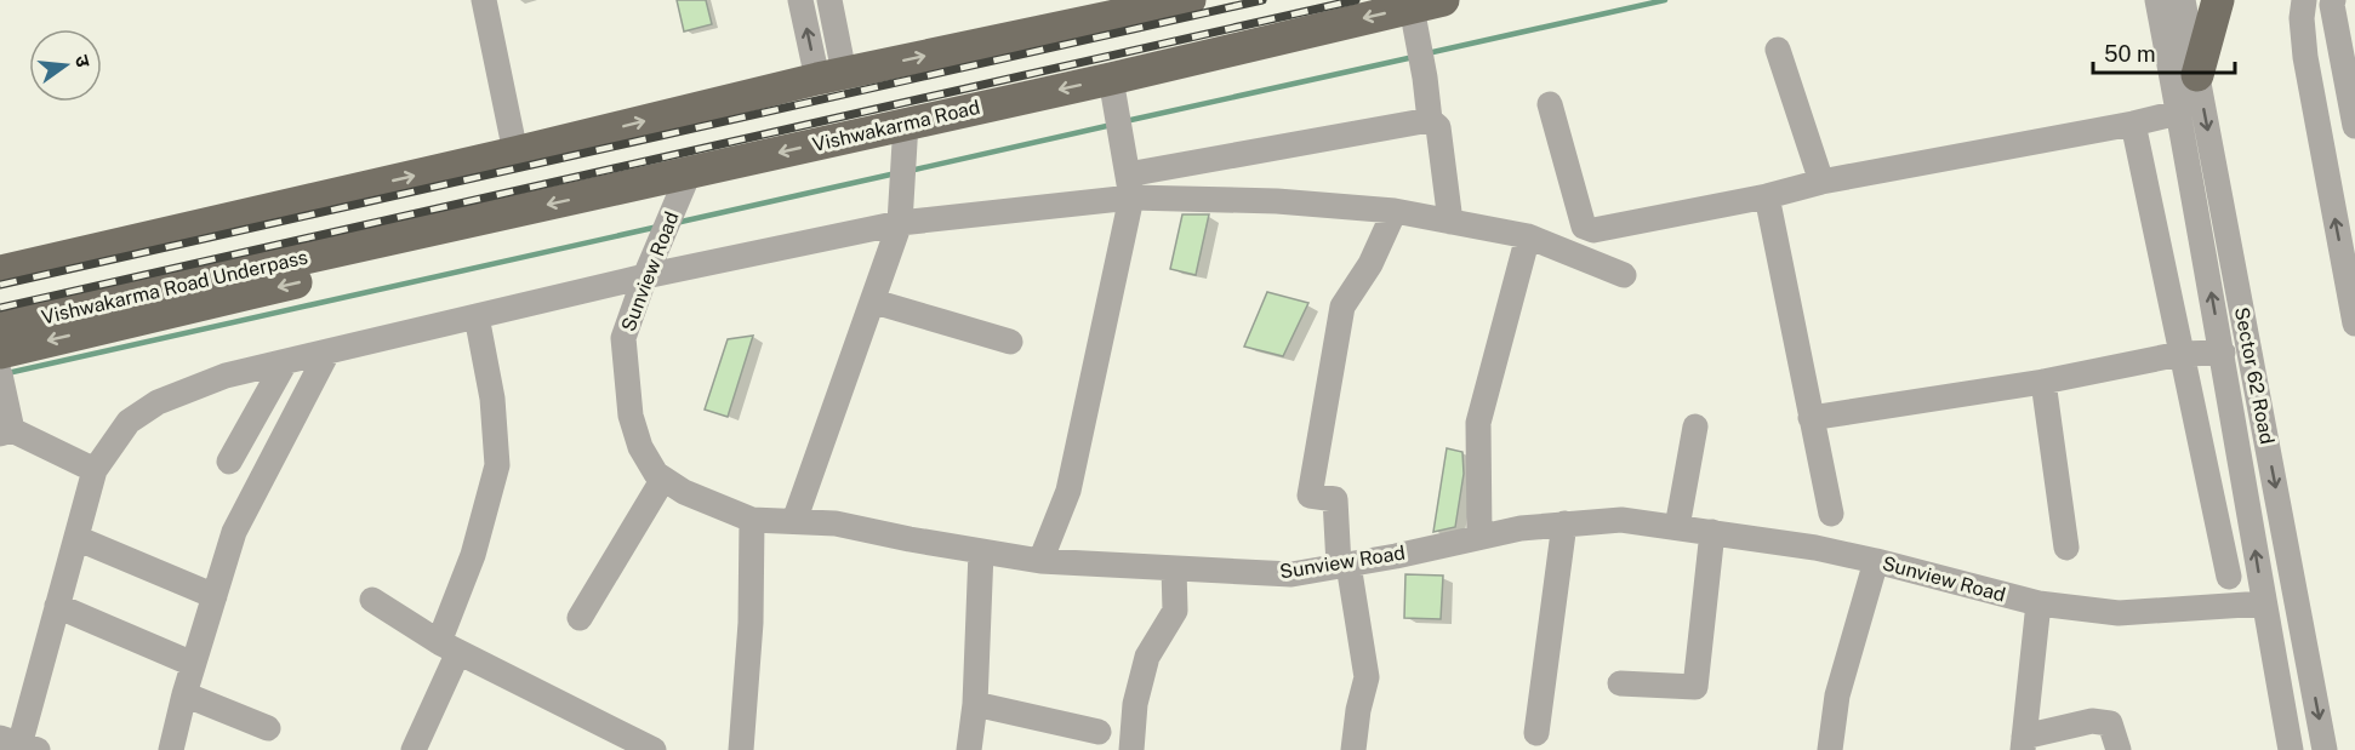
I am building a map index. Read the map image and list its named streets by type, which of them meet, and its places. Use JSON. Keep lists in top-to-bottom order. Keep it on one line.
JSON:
{"streets":{"main road":["Vishwakarma Road","Vishwakarma Road Underpass"],"street":["Sunview Road","Sector 62 Road"]},"crossings":[["Vishwakarma Road","Sunview Road"],["Vishwakarma Road","Vishwakarma Road Underpass"],["Sunview Road","Sector 62 Road"]],"scale_bar":"50 m","north":"right"}
